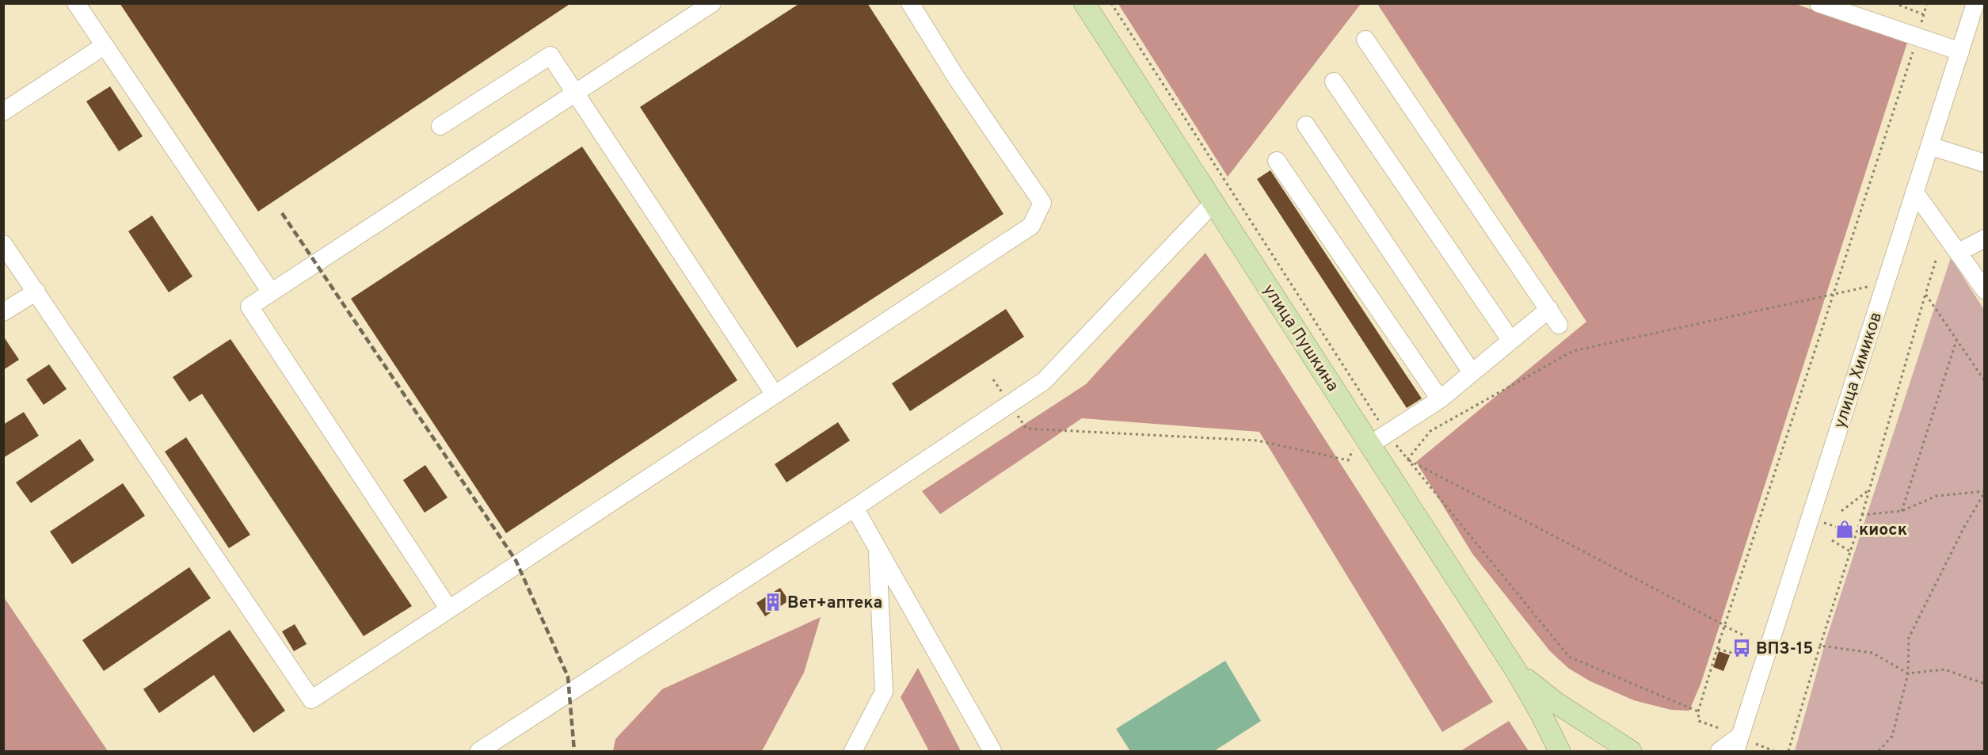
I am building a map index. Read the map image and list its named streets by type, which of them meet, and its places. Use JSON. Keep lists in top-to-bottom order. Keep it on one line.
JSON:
{"streets":{"main road":["улица Пушкина"],"street":["улица Химиков"]},"places":{"shop":["киоск"],"building":["Вет+аптека"],"bus stop":["ВПЗ-15"]}}
